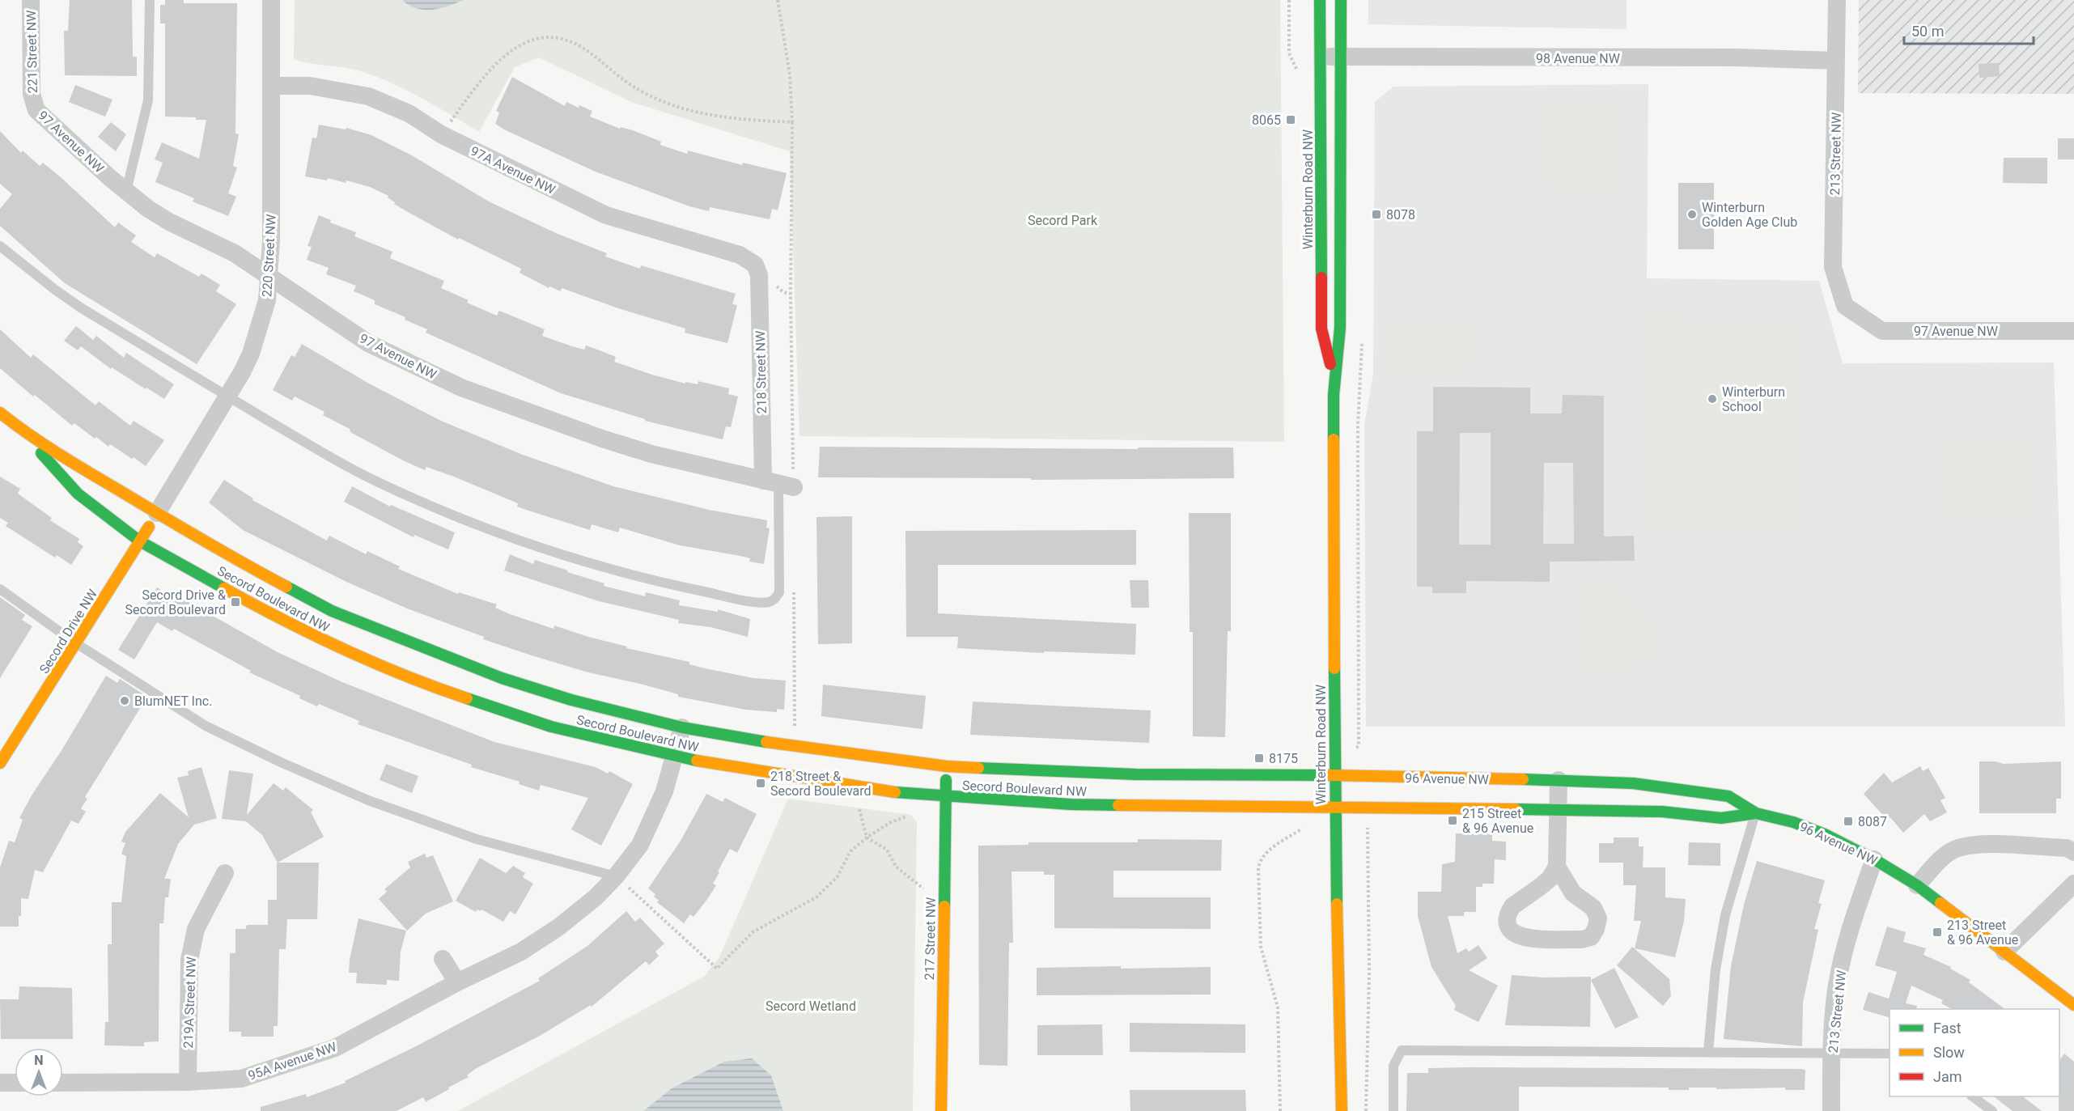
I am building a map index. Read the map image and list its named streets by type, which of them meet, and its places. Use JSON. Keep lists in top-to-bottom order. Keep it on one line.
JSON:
{"streets":{"street":["221 Street NW","98 Avenue NW","97 Avenue NW","213 Street NW","97A Avenue NW","Winterburn Road NW","220 Street NW","218 Street NW","Secord Boulevard NW","Secord Drive NW","96 Avenue NW","217 Street NW","219A Street NW","95A Avenue NW"]},"crossings":[["221 Street NW","97 Avenue NW"],["98 Avenue NW","213 Street NW"],["98 Avenue NW","Winterburn Road NW"],["97 Avenue NW","213 Street NW"],["97 Avenue NW","220 Street NW"],["97 Avenue NW","218 Street NW"],["213 Street NW","96 Avenue NW"],["97A Avenue NW","220 Street NW"],["97A Avenue NW","218 Street NW"],["Winterburn Road NW","Secord Boulevard NW"],["Winterburn Road NW","96 Avenue NW"],["220 Street NW","Secord Boulevard NW"],["220 Street NW","Secord Drive NW"],["Secord Boulevard NW","Secord Drive NW"],["Secord Boulevard NW","96 Avenue NW"],["Secord Boulevard NW","217 Street NW"],["Secord Boulevard NW","95A Avenue NW"],["219A Street NW","95A Avenue NW"]],"parks":["Secord Park","Secord Wetland"],"places":{"transit":["8065","8078","Secord Drive & Secord Boulevard","8175","218 Street & Secord Boulevard","215 Street & 96 Avenue","8087","213 Street & 96 Avenue"],"other":["Winterburn Golden Age Club","Winterburn School","BlumNET Inc."]},"legend":["Fast","Slow","Jam"],"scale_bar":"50 m","north":"top"}
